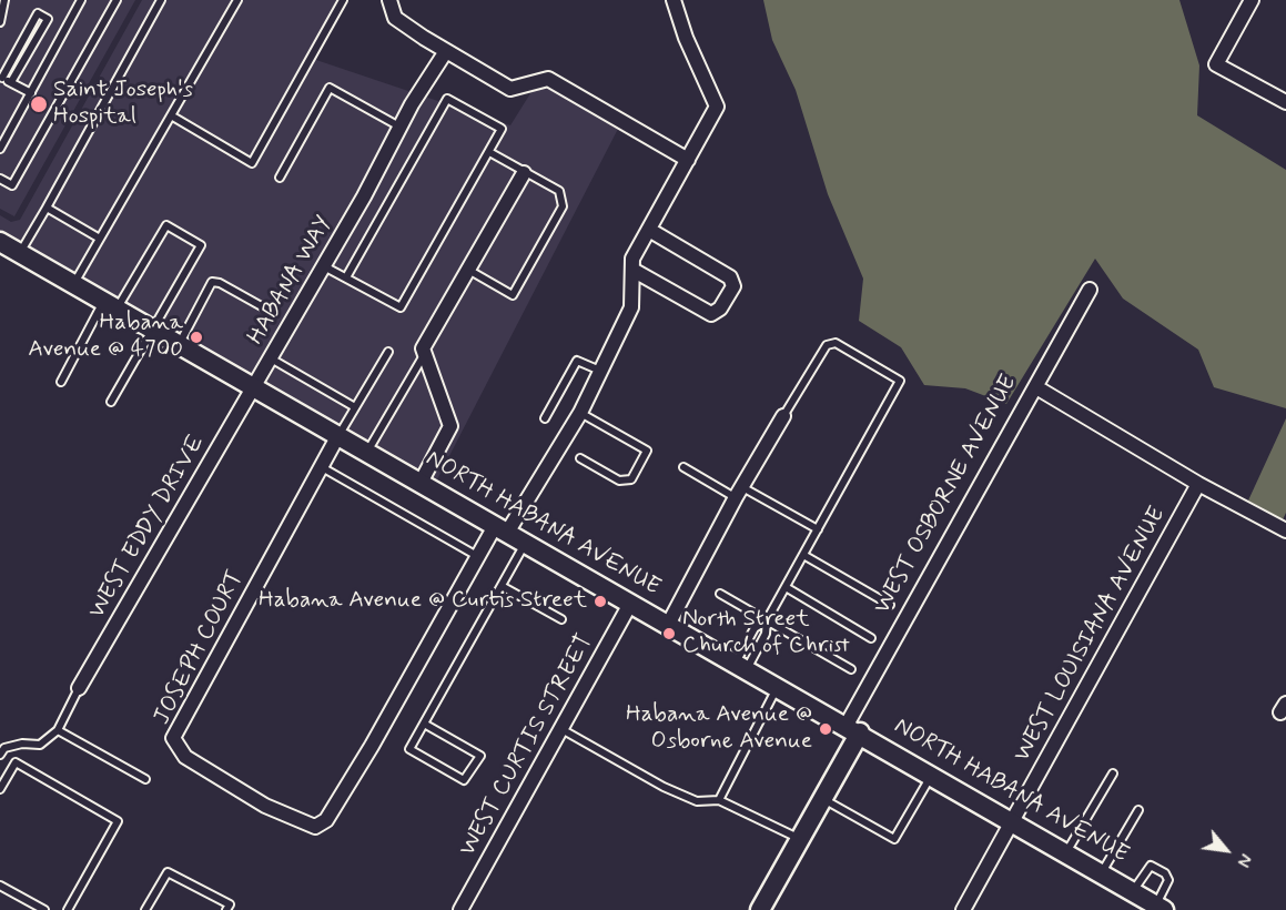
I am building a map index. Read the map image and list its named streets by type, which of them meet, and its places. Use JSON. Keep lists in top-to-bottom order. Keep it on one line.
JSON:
{"streets":{"street":["HABANA WAY","WEST OSBORNE AVENUE","NORTH HABANA AVENUE","WEST EDDY DRIVE","WEST LOUISIANA AVENUE","JOSEPH COURT","WEST CURTIS STREET"]},"crossings":[["HABANA WAY","NORTH HABANA AVENUE"],["HABANA WAY","WEST EDDY DRIVE"],["WEST OSBORNE AVENUE","NORTH HABANA AVENUE"],["NORTH HABANA AVENUE","WEST EDDY DRIVE"],["NORTH HABANA AVENUE","WEST LOUISIANA AVENUE"],["NORTH HABANA AVENUE","JOSEPH COURT"],["NORTH HABANA AVENUE","WEST CURTIS STREET"]],"places":["Saint Joseph's Hospital","Habana Avenue @ 4700","Habana Avenue @ Curtis Street","North Street Church of Christ","Habana Avenue @ Osborne Avenue"],"north":"bottom right"}
